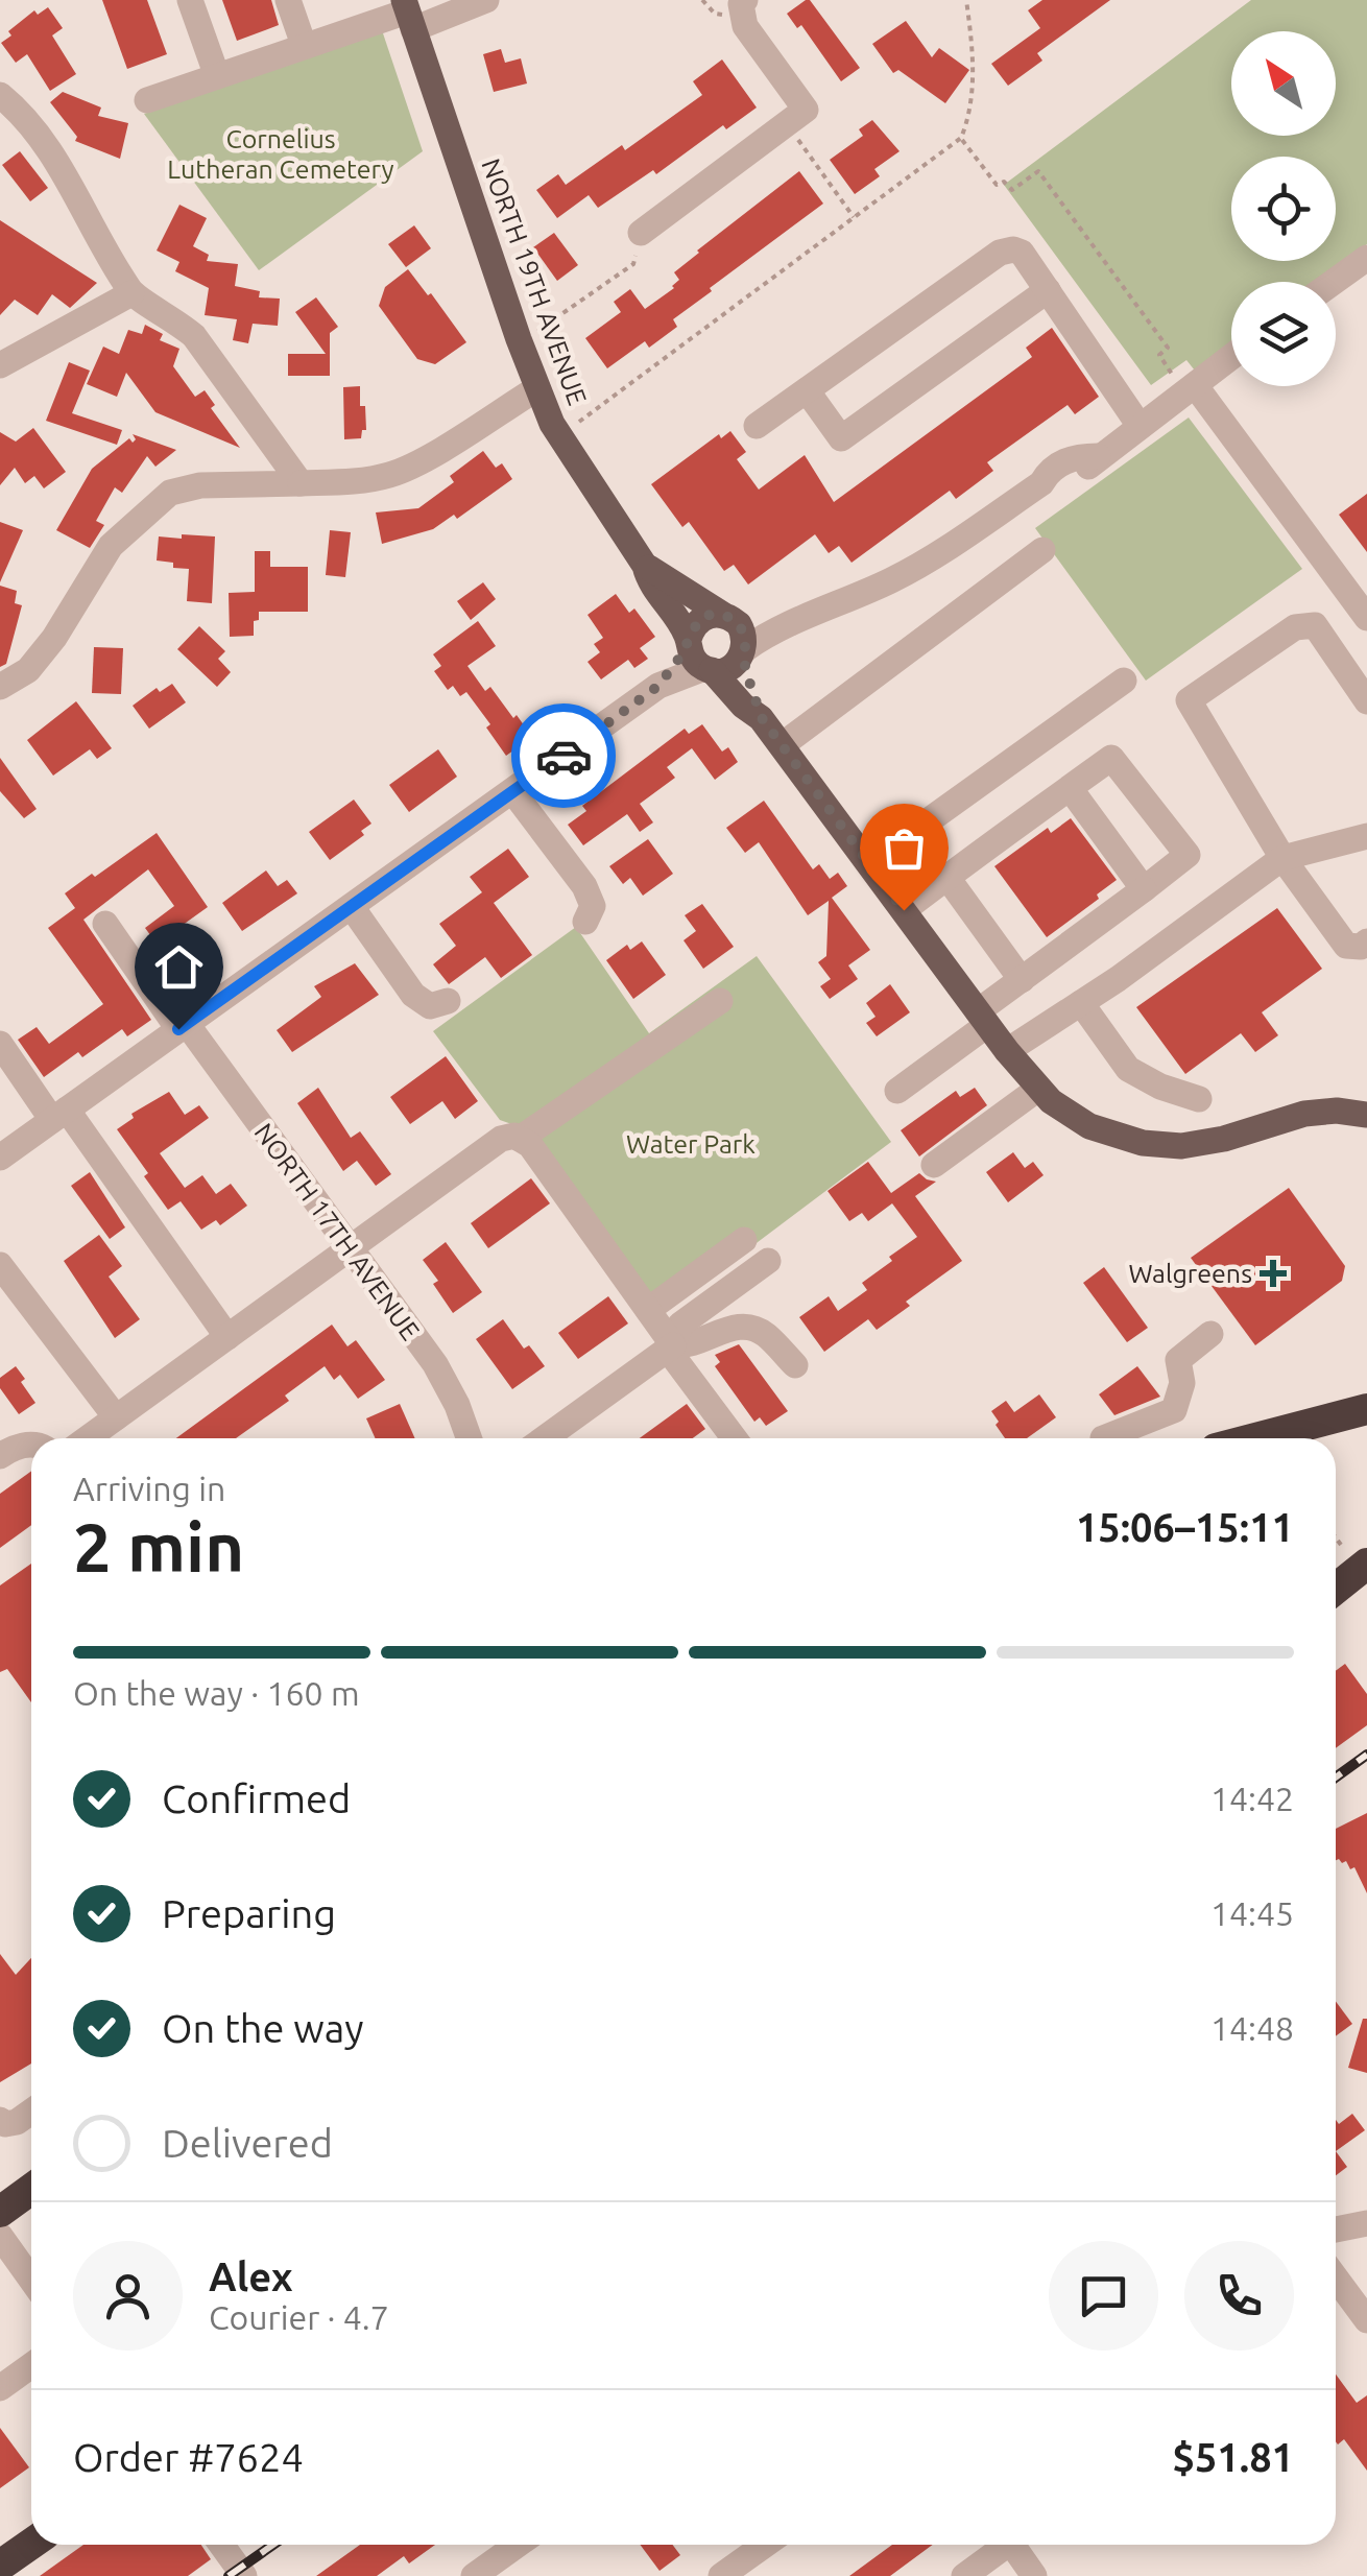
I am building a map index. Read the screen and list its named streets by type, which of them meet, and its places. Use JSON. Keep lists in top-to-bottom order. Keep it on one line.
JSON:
{"streets":{"main road":["NORTH 19TH AVENUE"],"street":["NORTH 17TH AVENUE"]},"parks":["Cornelius Lutheran Cemetery","Water Park"],"places":{"health":["Walgreens"]},"north":"top left","page":{"heading":["2 min","Arriving in","15:06–15:11"],"panel":["Alex","Courier · 4.7","Order #7624","$51.81"],"bar":"On the way · 160 m","list":[["Confirmed","14:42"],["Preparing","14:45"],["On the way","14:48"],"Delivered"]}}
